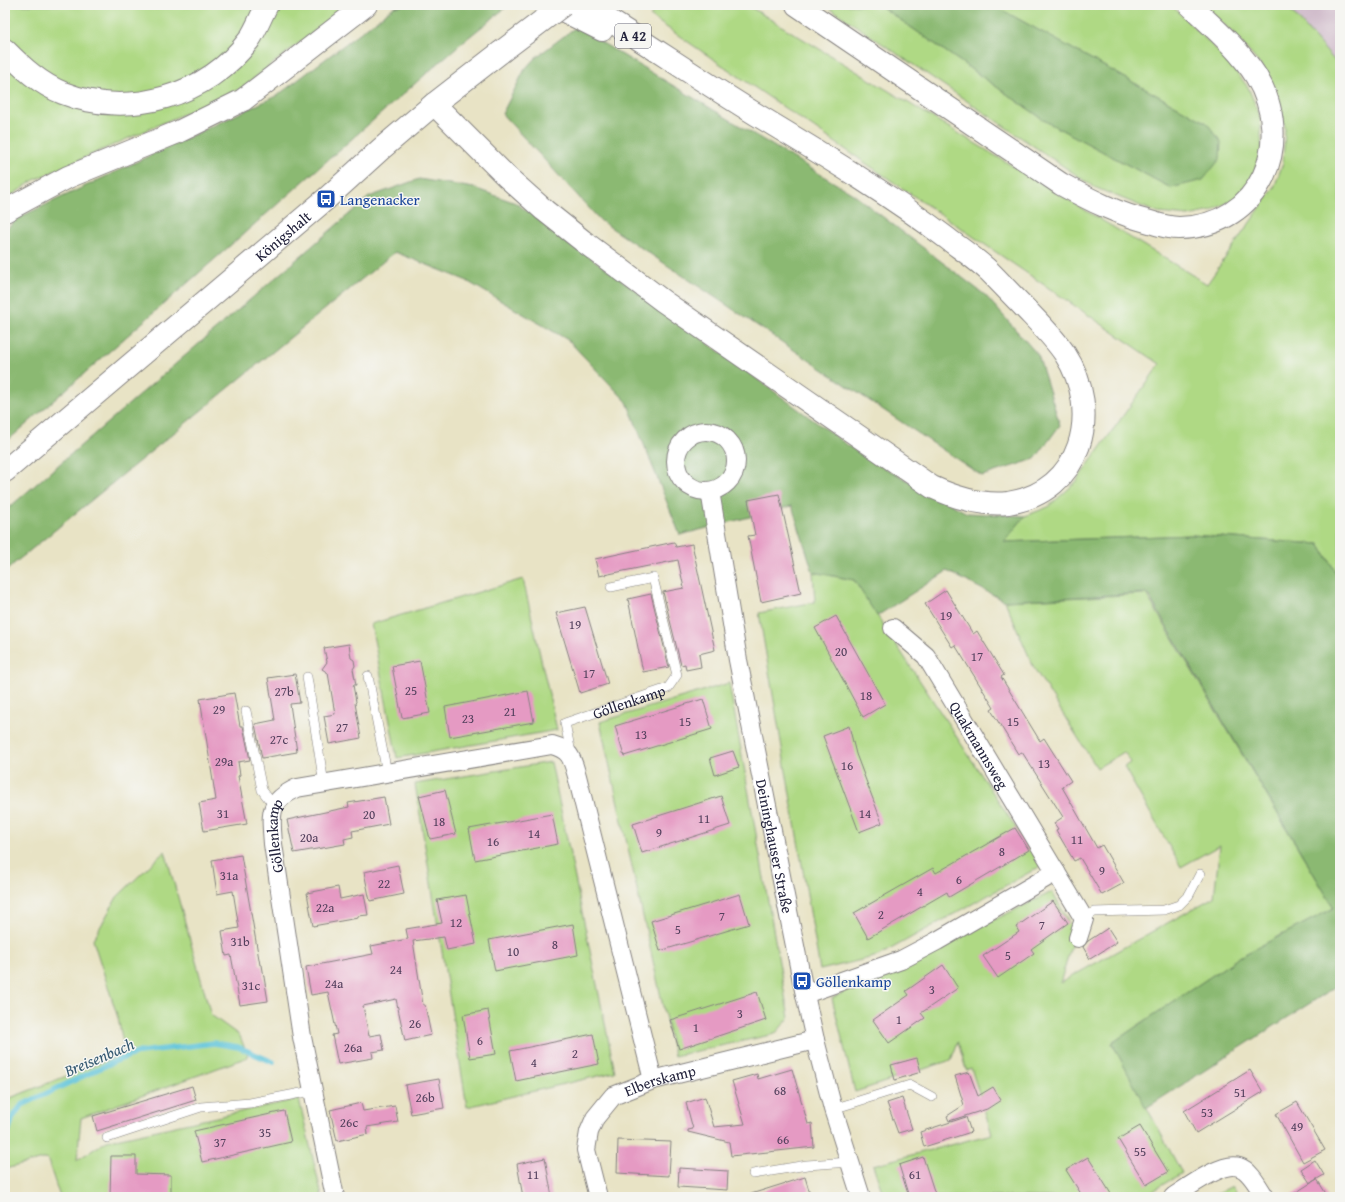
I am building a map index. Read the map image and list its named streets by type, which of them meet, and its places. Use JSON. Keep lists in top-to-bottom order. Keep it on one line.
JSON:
{"streets":{"main road":["A 42","Königshalt"],"street":["Göllenkamp","Quakmannsweg","Deininghauser Straße","Elberskamp"]},"crossings":[["Göllenkamp","Elberskamp"],["Deininghauser Straße","Elberskamp"]],"water":["Breisenbach"],"places":{"bus stop":["Langenacker","Göllenkamp"]},"house_numbers":["19","19","20","17","17","25","27b","18","29","21","23","15","15","27","13","27c","29a","13","16","31","14","20","11","18","9","14","20a","11","16","8","9","31a","6","22","4","22a","2","7","12","7","5","31b","8","10","5","24","24a","31c","3","3","1","26","1","6","26a","2","4","68","51","26b","53","26c","49","35","66","37","55","11","61"]}
